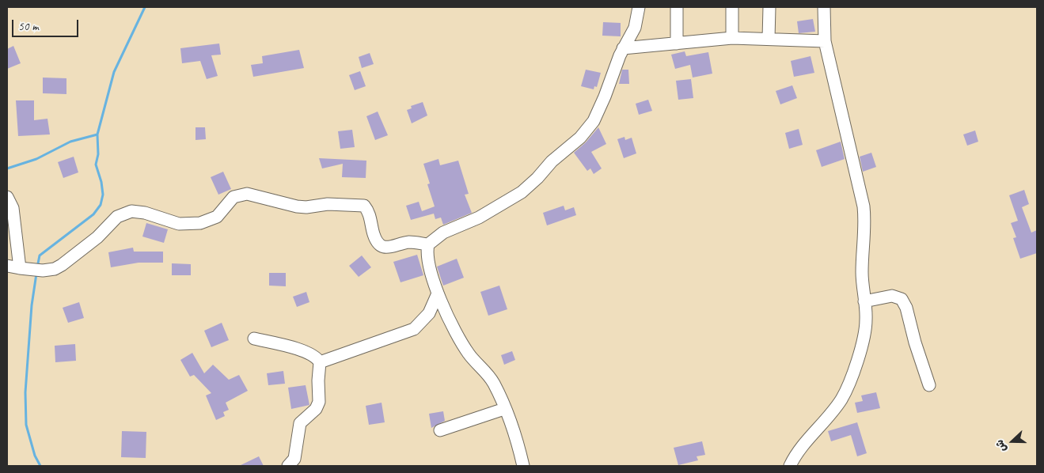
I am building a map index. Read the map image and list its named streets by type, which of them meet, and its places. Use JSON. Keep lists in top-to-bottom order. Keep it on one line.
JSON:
{"scale_bar":"50 m","north":"left"}
